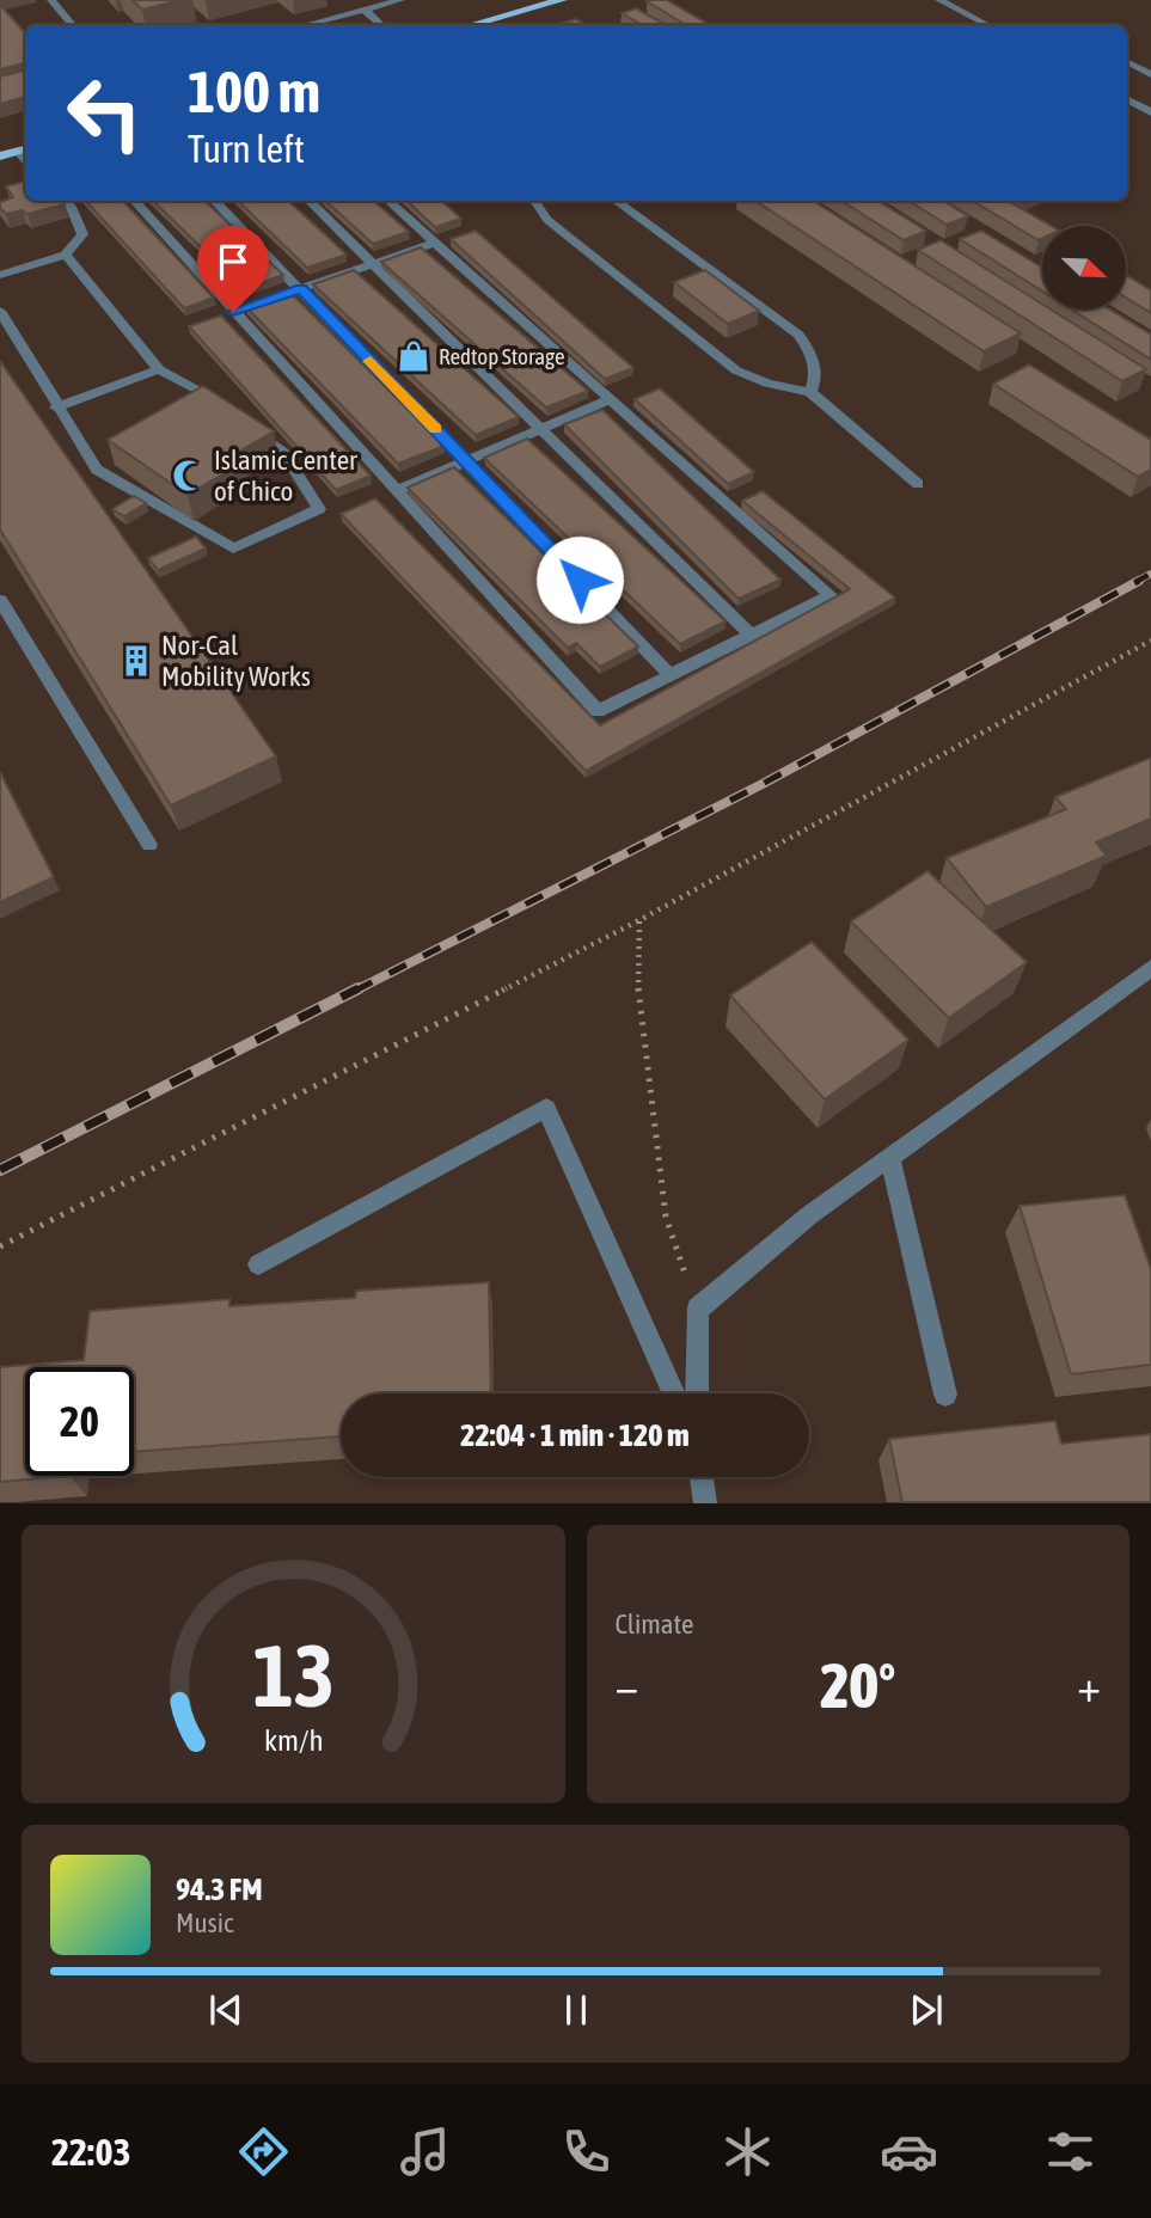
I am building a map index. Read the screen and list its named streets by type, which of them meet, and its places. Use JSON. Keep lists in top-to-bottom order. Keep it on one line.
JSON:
{"places":{"shop":["Redtop Storage"],"mosque":["Islamic Center of Chico"],"building":["Nor-Cal Mobility Works"]},"north":"bottom right","page":{"turn":["100 m","Turn left"],"limit":"20","trip":"22:04 · 1 min · 120 m","tile":"Climate","heat":["−","20°","+"],"song":["94.3 FM","Music"],"tabs":"22:03","gauge":["13","km/h"]}}
